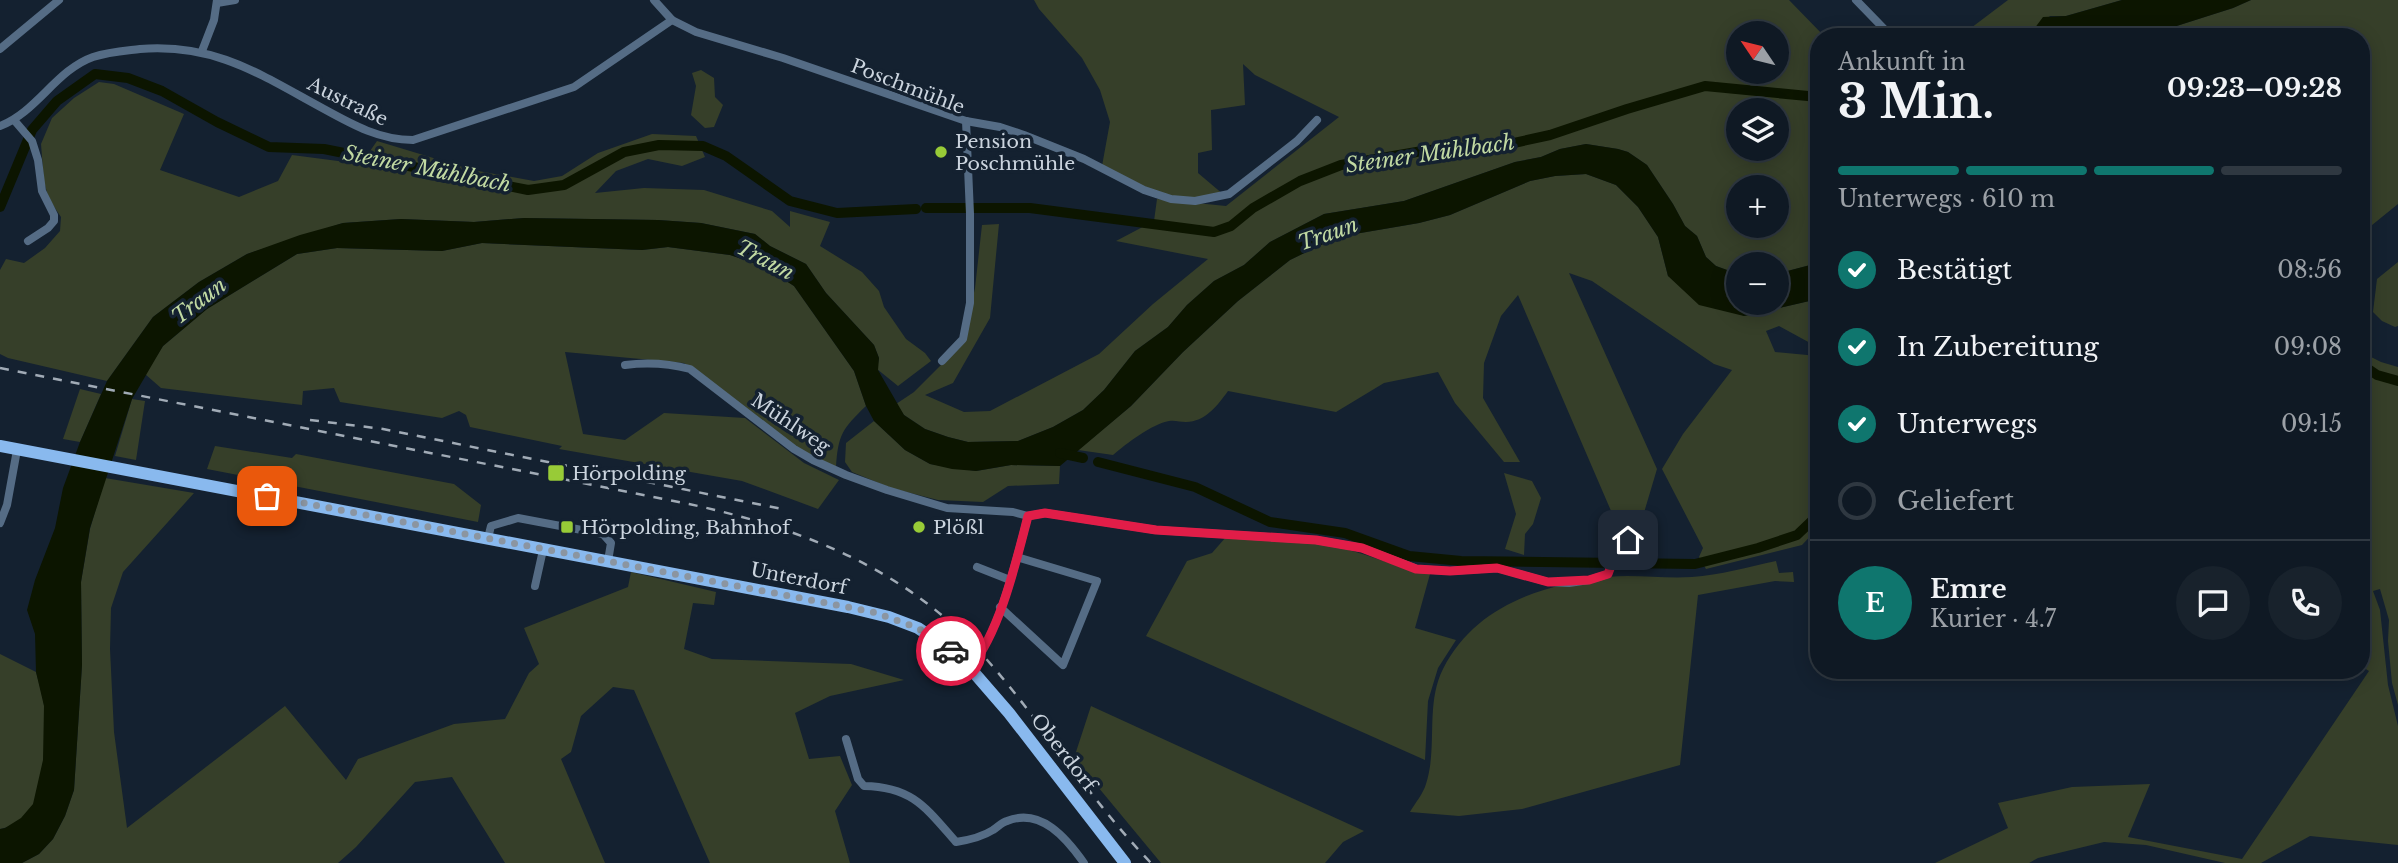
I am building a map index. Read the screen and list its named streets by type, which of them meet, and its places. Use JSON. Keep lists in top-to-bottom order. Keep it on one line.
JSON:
{"streets":{"main road":["Unterdorf","Oberdorf"],"street":["Poschmühle","Austraße","Mühlweg"]},"crossings":[["Poschmühle","Austraße"],["Unterdorf","Oberdorf"]],"water":["Steiner Mühlbach","Traun"],"places":{"other":["Pension Poschmühle","Plößl"],"transit":["Hörpolding","Hörpolding, Bahnhof"]},"north":"top left","page":{"map_buttons":["+","−"],"heading":["3 Min.","Ankunft in","09:23–09:28"],"panel":["Emre","Kurier · 4.7"],"bar":"Unterwegs · 610 m","list":[["Bestätigt","08:56"],["In Zubereitung","09:08"],["Unterwegs","09:15"],"Geliefert"],"round":"E"}}
